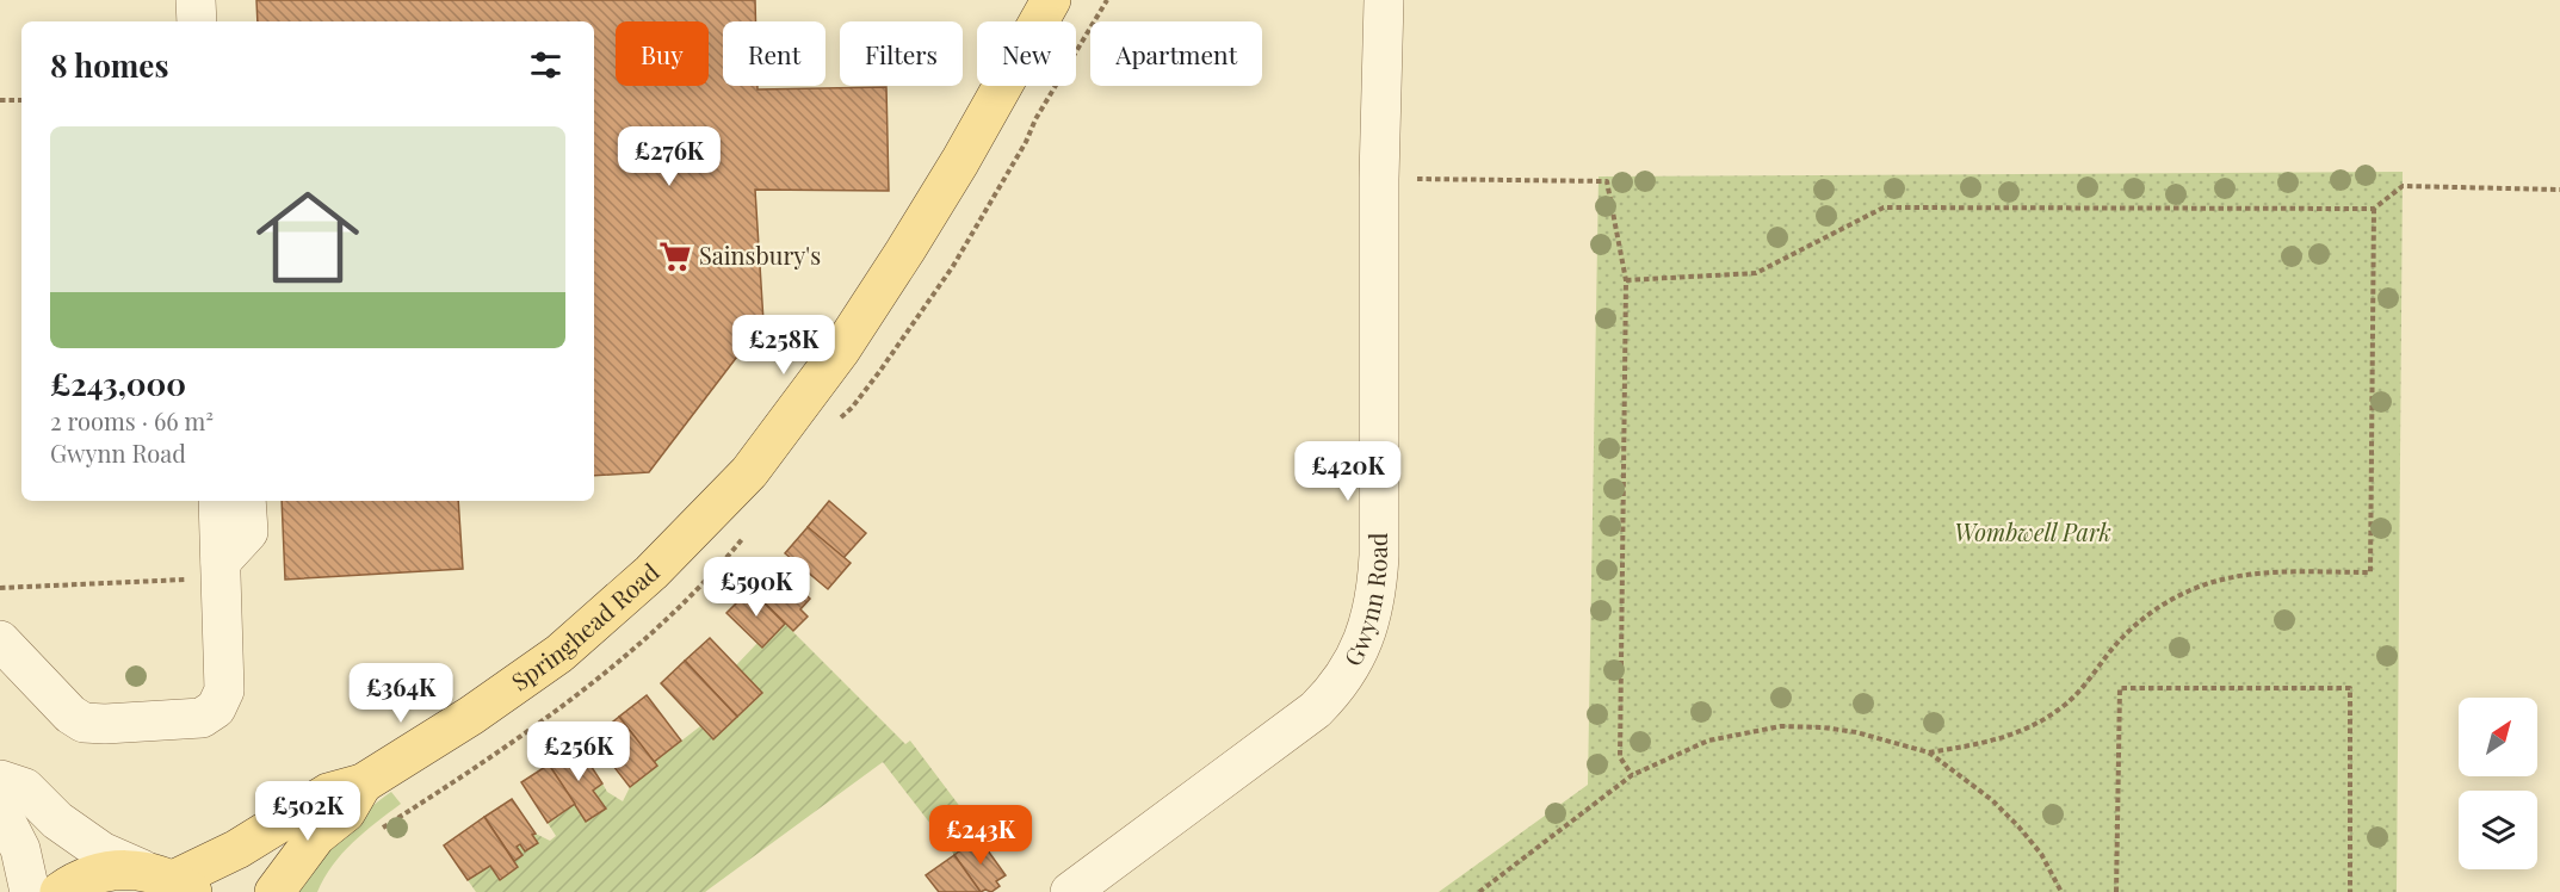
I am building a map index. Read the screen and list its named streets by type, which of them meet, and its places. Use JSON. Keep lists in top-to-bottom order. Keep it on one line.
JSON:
{"streets":{"main road":["Springhead Road"],"street":["Gwynn Road"]},"parks":["Wombwell Park"],"places":{"supermarket":["Sainsbury's"]},"north":"top right","page":{"chip":["Buy","Rent","Filters","New","Apartment"],"heading":"8 homes","list":[{"name":"£243,000","note":"2 rooms · 66 m² · Gwynn Road"}],"price":["£276K","£258K","£420K","£590K","£364K","£256K","£502K","£243K"]}}
